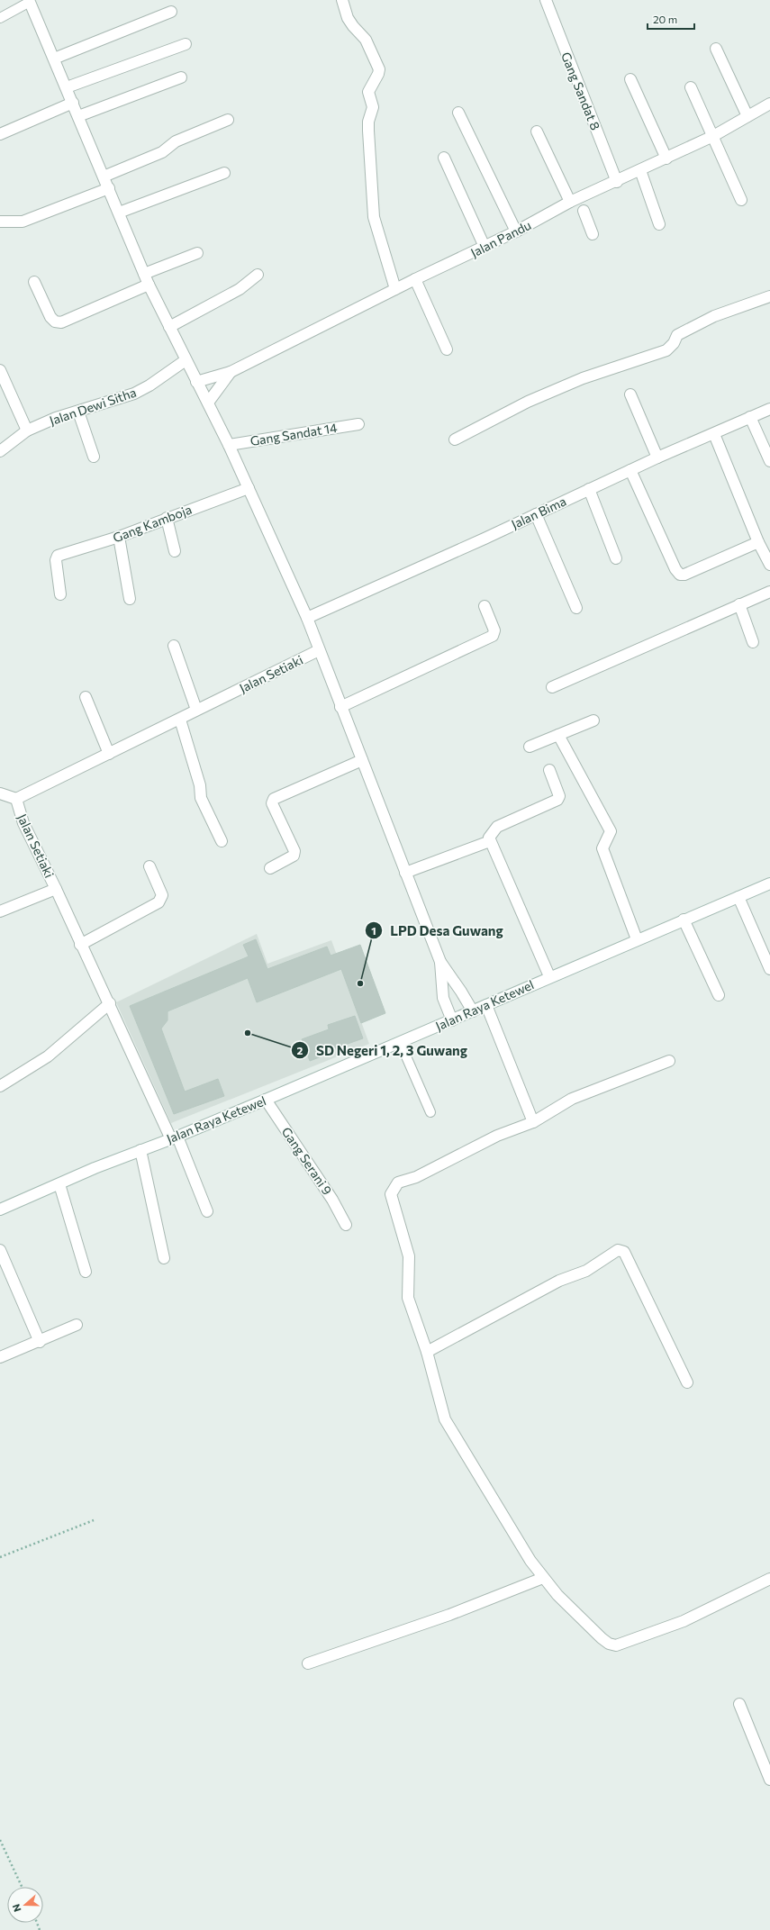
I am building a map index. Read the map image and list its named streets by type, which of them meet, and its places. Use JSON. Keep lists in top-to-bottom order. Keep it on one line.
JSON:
{"streets":{"street":["Gang Sandat 8","Jalan Pandu","Jalan Dewi Sitha","Gang Sandat 14","Jalan Bima","Gang Kamboja","Jalan Setiaki","Jalan Raya Ketewel","Gang Serani 9"]},"crossings":[["Gang Sandat 8","Jalan Pandu"],["Jalan Setiaki","Jalan Raya Ketewel"],["Jalan Raya Ketewel","Gang Serani 9"]],"places":["LPD Desa Guwang","SD Negeri 1, 2, 3 Guwang"],"scale_bar":"20 m","north":"left"}
